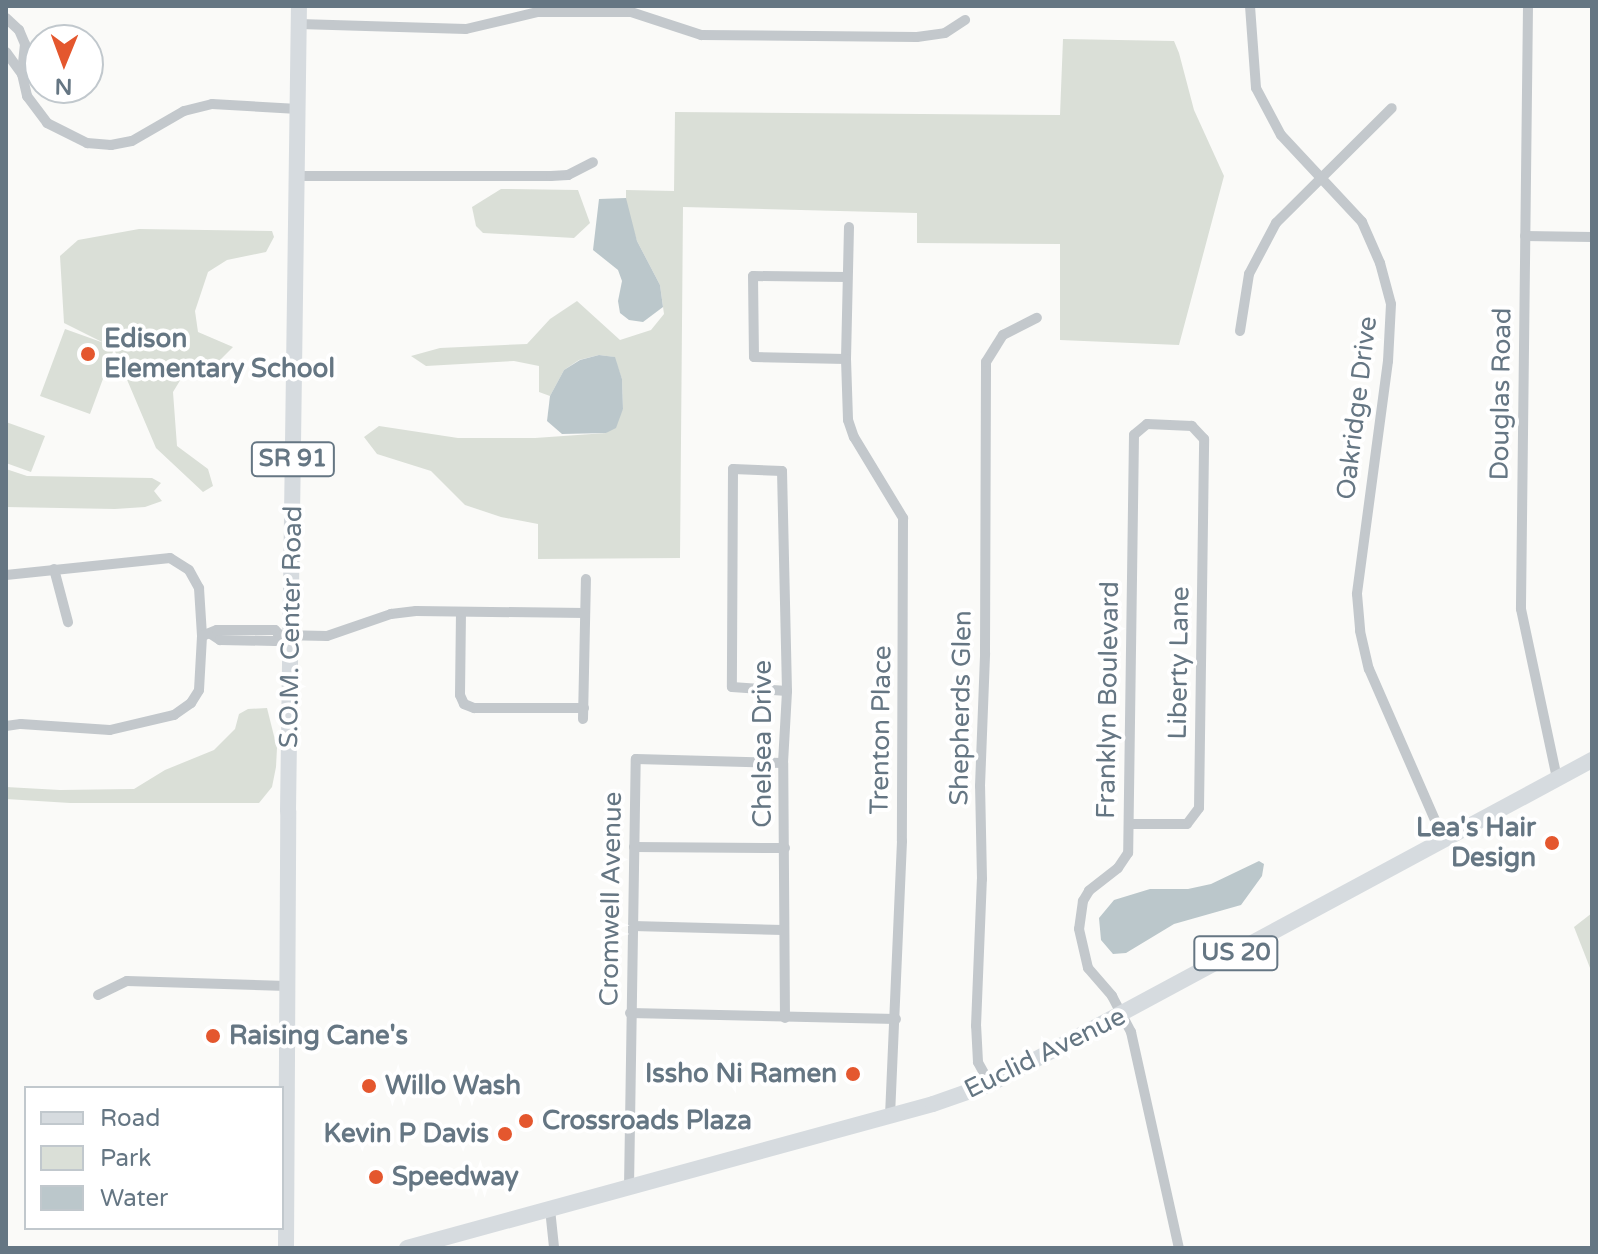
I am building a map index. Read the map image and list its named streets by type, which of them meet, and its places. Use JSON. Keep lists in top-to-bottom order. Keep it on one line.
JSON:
{"streets":{"main road":["SR 91","S.O.M. Center Road","US 20","Euclid Avenue"],"street":["Douglas Road","Oakridge Drive","Liberty Lane","Franklyn Boulevard","Shepherds Glen","Trenton Place","Chelsea Drive","Cromwell Avenue"]},"crossings":[["Douglas Road","Euclid Avenue"],["Oakridge Drive","Euclid Avenue"],["Liberty Lane","Franklyn Boulevard"],["Franklyn Boulevard","Euclid Avenue"],["Shepherds Glen","Euclid Avenue"],["Trenton Place","Euclid Avenue"],["Chelsea Drive","Cromwell Avenue"],["Cromwell Avenue","Euclid Avenue"]],"places":["Edison Elementary School","Lea's Hair Design","Raising Cane's","Issho Ni Ramen","Willo Wash","Crossroads Plaza","Kevin P Davis","Speedway"],"legend":["Road","Park","Water"],"north":"bottom"}
